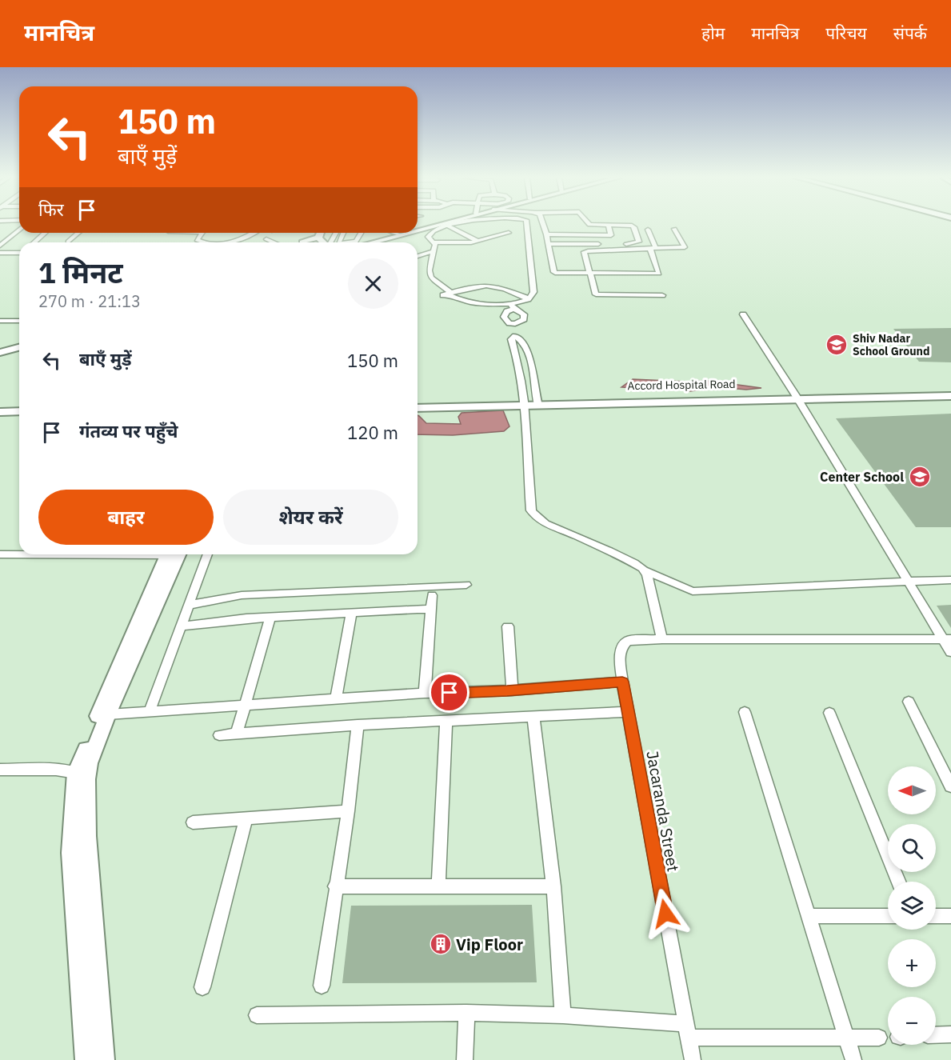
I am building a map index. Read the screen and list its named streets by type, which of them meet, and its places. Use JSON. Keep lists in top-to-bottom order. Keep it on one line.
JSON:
{"streets":{"street":["Jacaranda Street"]},"places":{"school or university":["Shiv Nadar School Ground","Center School"],"building":["Vip Floor"]},"north":"left","page":{"header":"मानचित्र","nav":["होम","मानचित्र","परिचय","संपर्क"],"turn":["150 m","बाएँ मुड़ें"],"then":"फिर","heading":["1 मिनट","270 m · 21:13"],"list":[{"name":"बाएँ मुड़ें","value":"150 m"},{"name":"गंतव्य पर पहुँचे","value":"120 m"}],"buttons":["बाहर","शेयर करें"],"map_buttons":["+","−"]}}
